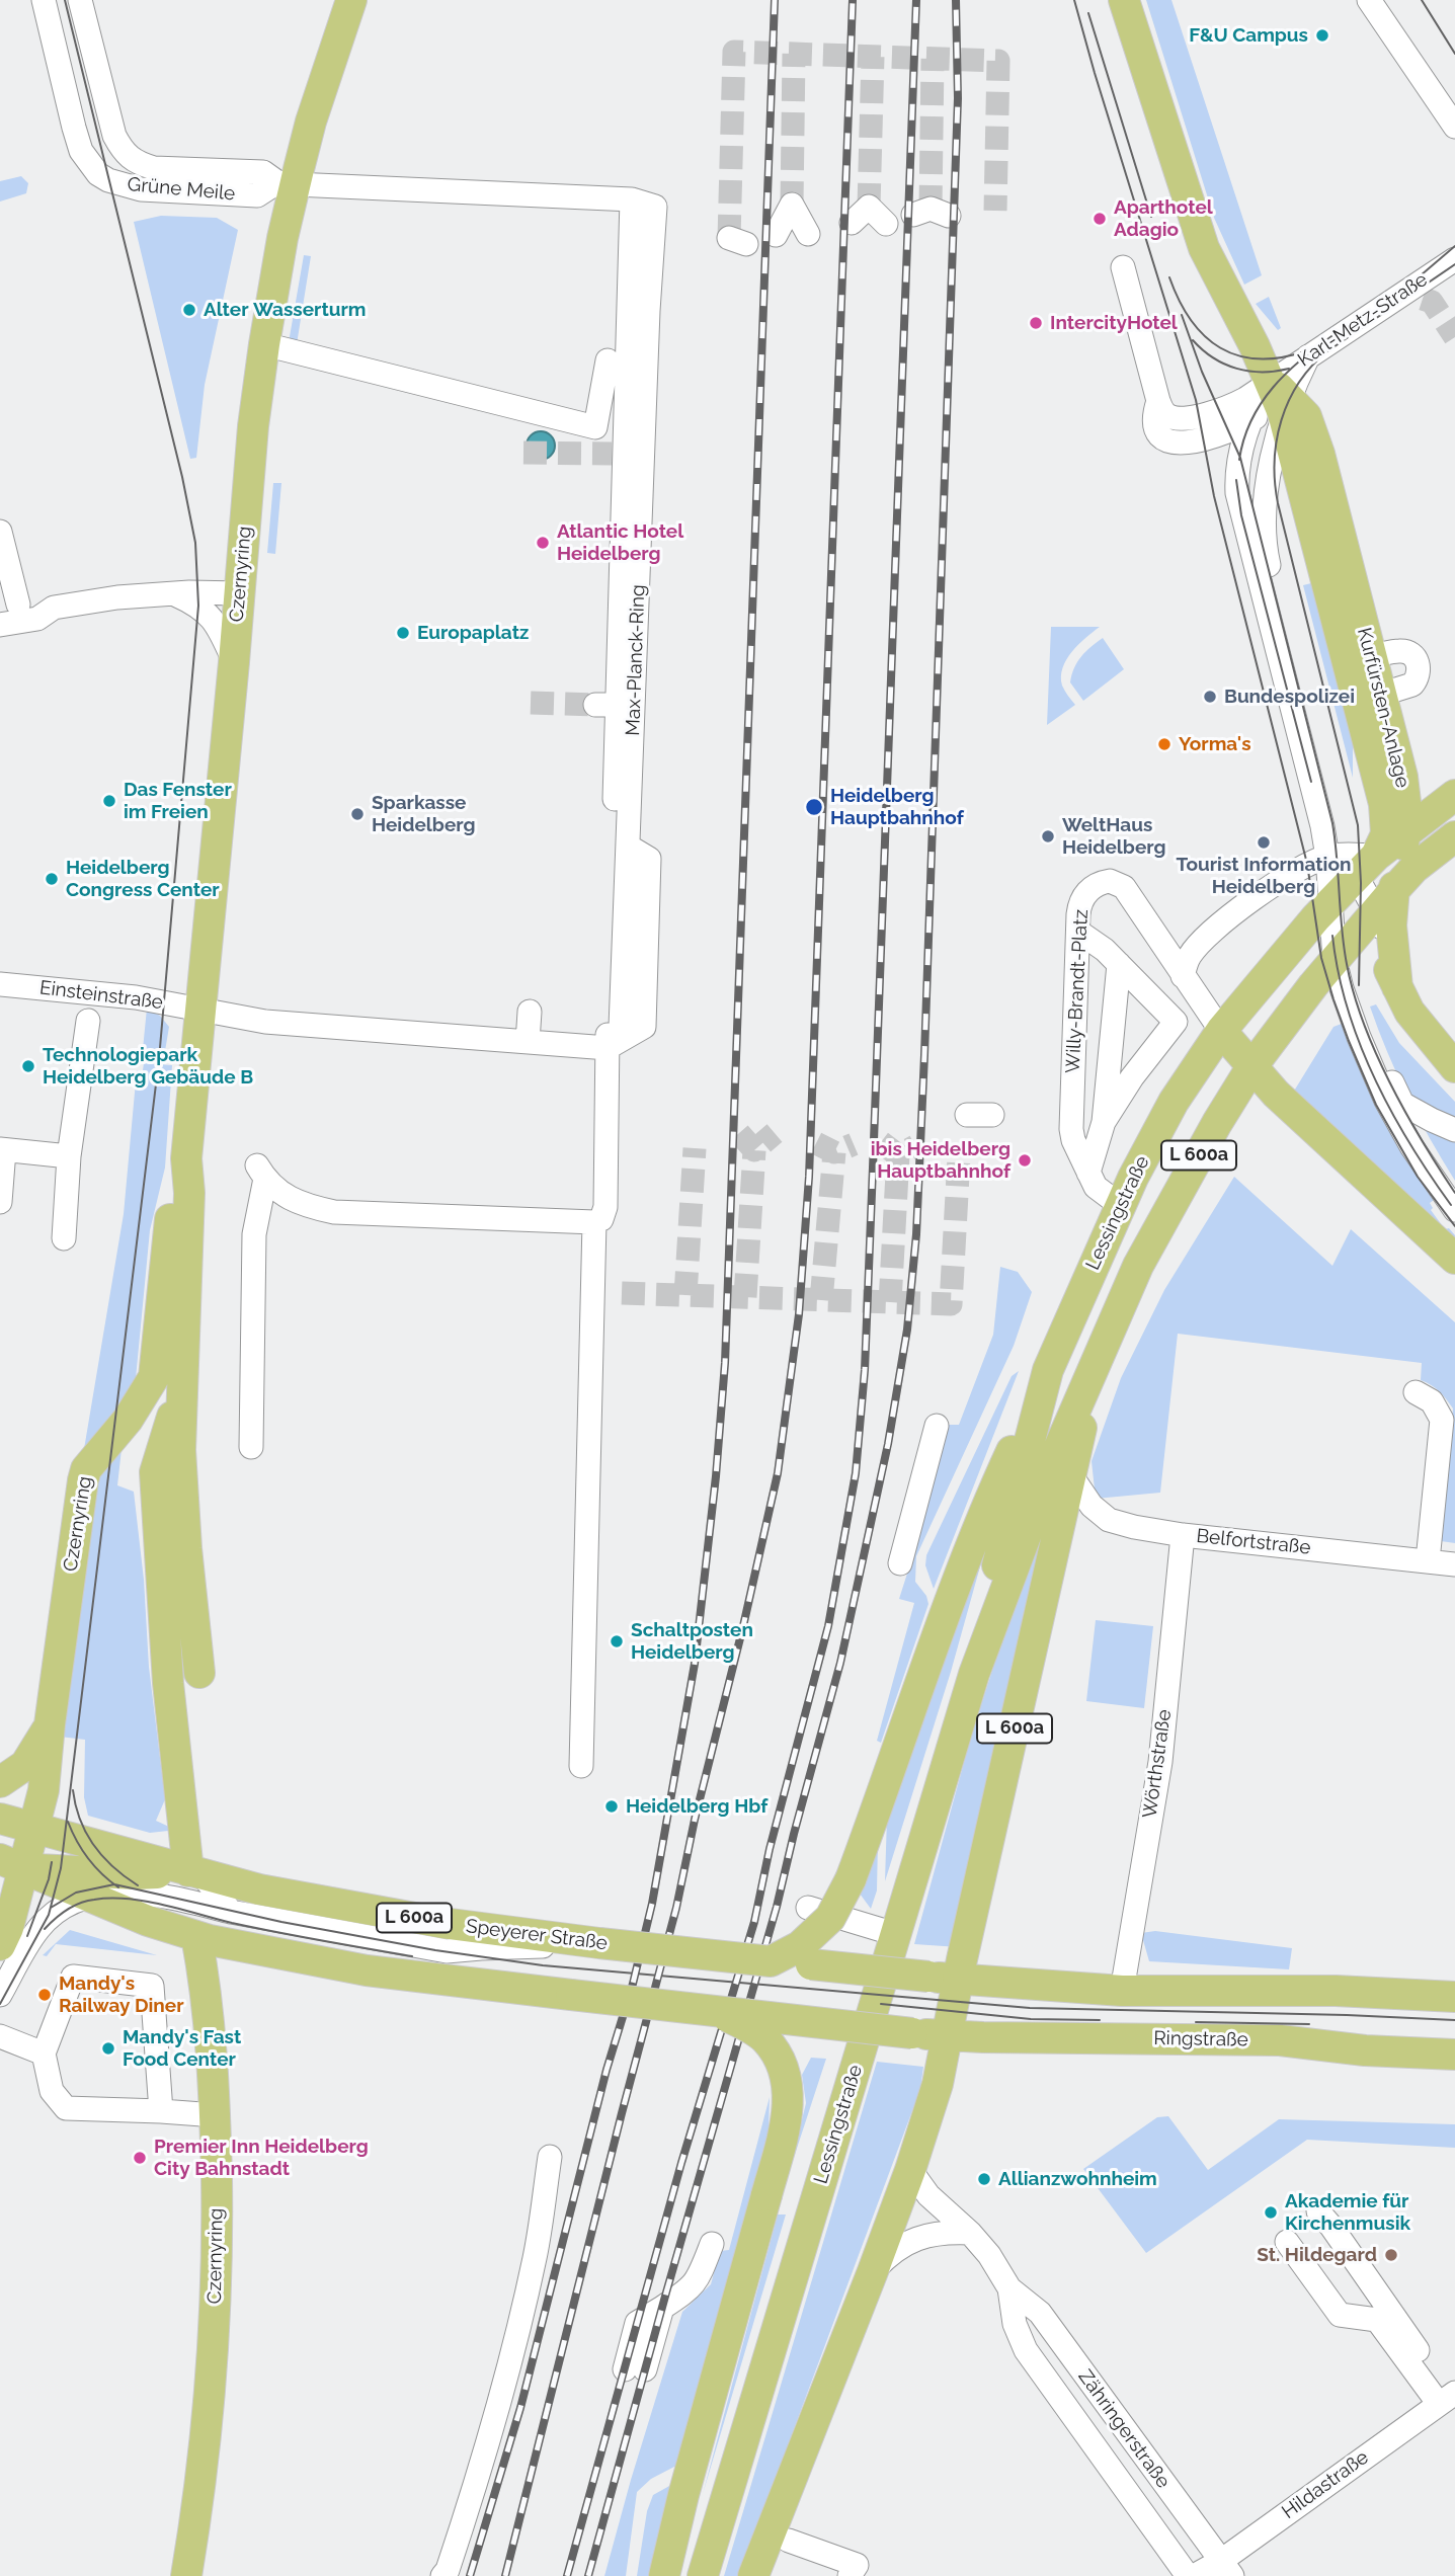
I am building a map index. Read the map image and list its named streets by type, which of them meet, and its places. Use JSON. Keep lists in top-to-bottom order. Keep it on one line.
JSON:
{"streets":{"main road":["Czernyring","Kurfürsten-Anlage","L 600a","Lessingstraße","Speyerer Straße","Ringstraße"],"street":["Grüne Meile","Karl-Metz-Straße","Max-Planck-Ring","Willy-Brandt-Platz","Einsteinstraße","Belfortstraße","Wörthstraße","Zähringerstraße","Hildastraße"]},"crossings":[["Grüne Meile","Czernyring"],["Karl-Metz-Straße","Kurfürsten-Anlage"],["Czernyring","Einsteinstraße"],["Czernyring","Speyerer Straße"],["Kurfürsten-Anlage","L 600a"],["Kurfürsten-Anlage","Lessingstraße"],["Willy-Brandt-Platz","Lessingstraße"],["L 600a","Lessingstraße"],["L 600a","Belfortstraße"],["L 600a","Speyerer Straße"],["Belfortstraße","Wörthstraße"],["Zähringerstraße","Hildastraße"]],"places":["F&U Campus","Aparthotel Adagio","Alter Wasserturm","IntercityHotel","Atlantic Hotel Heidelberg","Europaplatz","Bundespolizei","Yorma's","Das Fenster im Freien","Heidelberg Hauptbahnhof","Sparkasse Heidelberg","WeltHaus Heidelberg","Tourist Information Heidelberg","Heidelberg Congress Center","Technologiepark Heidelberg Gebäude B","ibis Heidelberg Hauptbahnhof","Schaltposten Heidelberg","Heidelberg Hbf","Mandy's Railway Diner","Mandy's Fast Food Center","Premier Inn Heidelberg City Bahnstadt","Allianzwohnheim","Akademie für Kirchenmusik","St. Hildegard"]}
